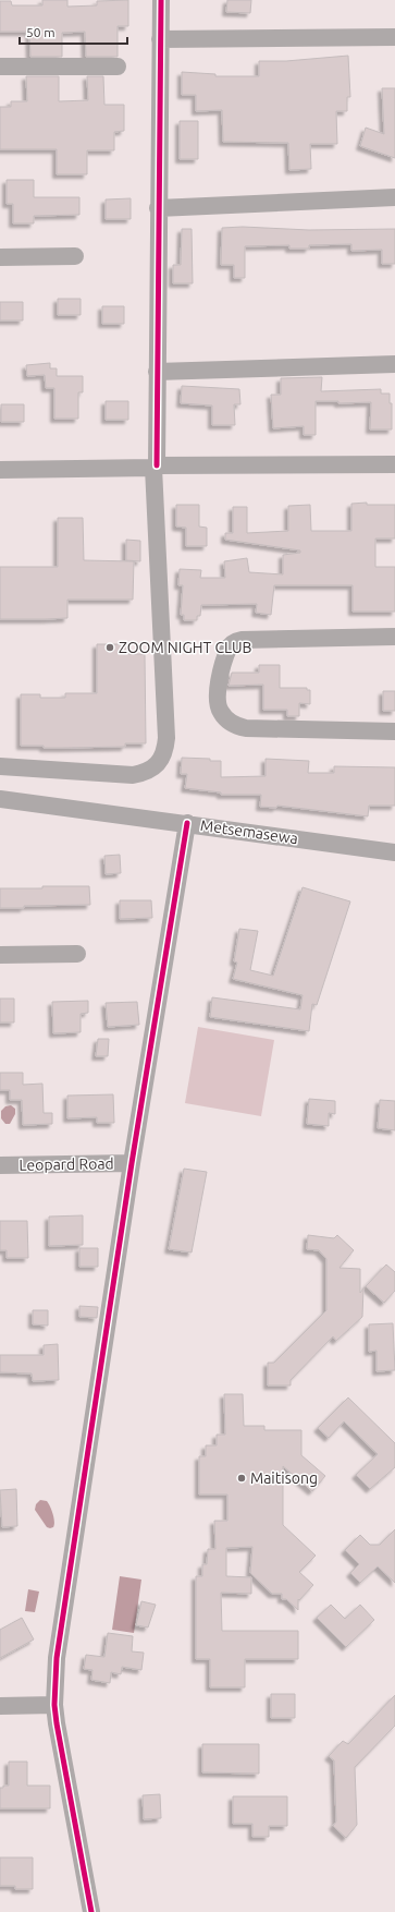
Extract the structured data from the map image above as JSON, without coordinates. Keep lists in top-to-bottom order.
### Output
{
  "streets": {
    "street": ["Metsemasewa", "Leopard Road"]
  },
  "places": ["ZOOM NIGHT CLUB", "Maitisong"],
  "scale_bar": "50 m"
}
